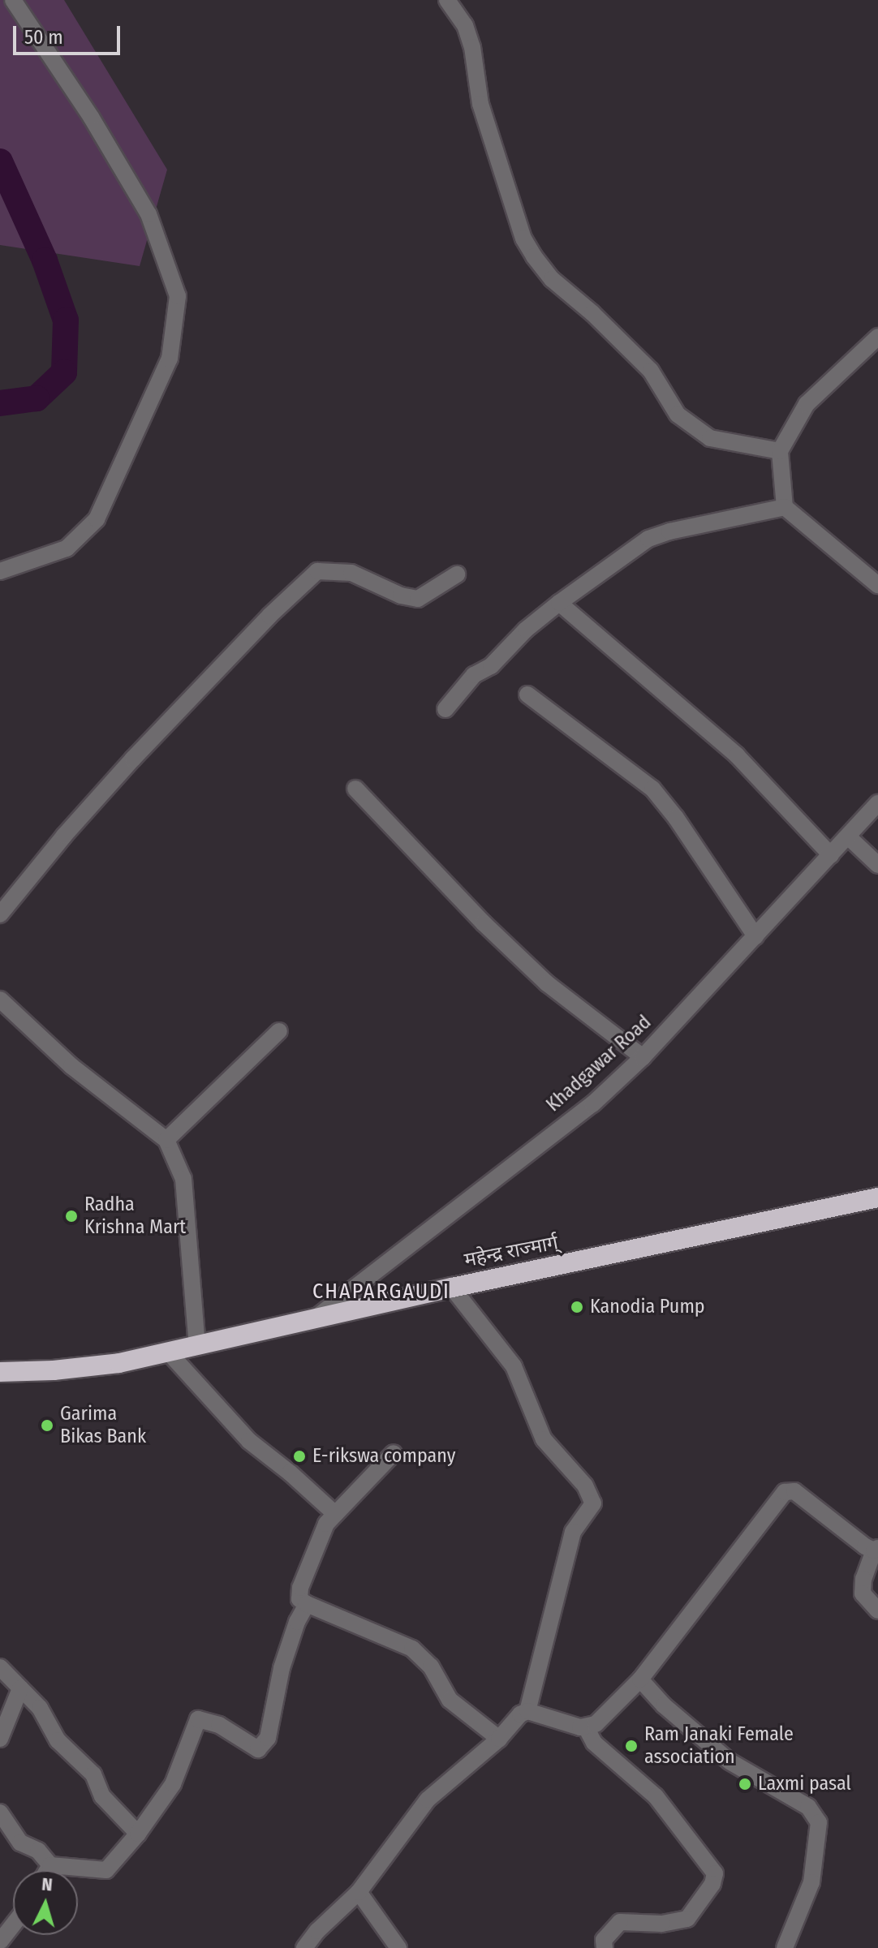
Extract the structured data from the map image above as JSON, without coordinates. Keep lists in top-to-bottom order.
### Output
{
  "streets": {
    "highway": ["महेन्द्र राज्मार्ग्"],
    "street": ["Khadgawar Road"]
  },
  "crossings": [
    ["Khadgawar Road", "महेन्द्र राज्मार्ग्"]
  ],
  "districts": ["CHAPARGAUDI"],
  "places": [
    "Radha Krishna Mart",
    "Kanodia Pump",
    "Garima Bikas Bank",
    "E-rikswa company",
    "Ram Janaki Female association",
    "Laxmi pasal"
  ],
  "scale_bar": "50 m",
  "north": "top"
}
